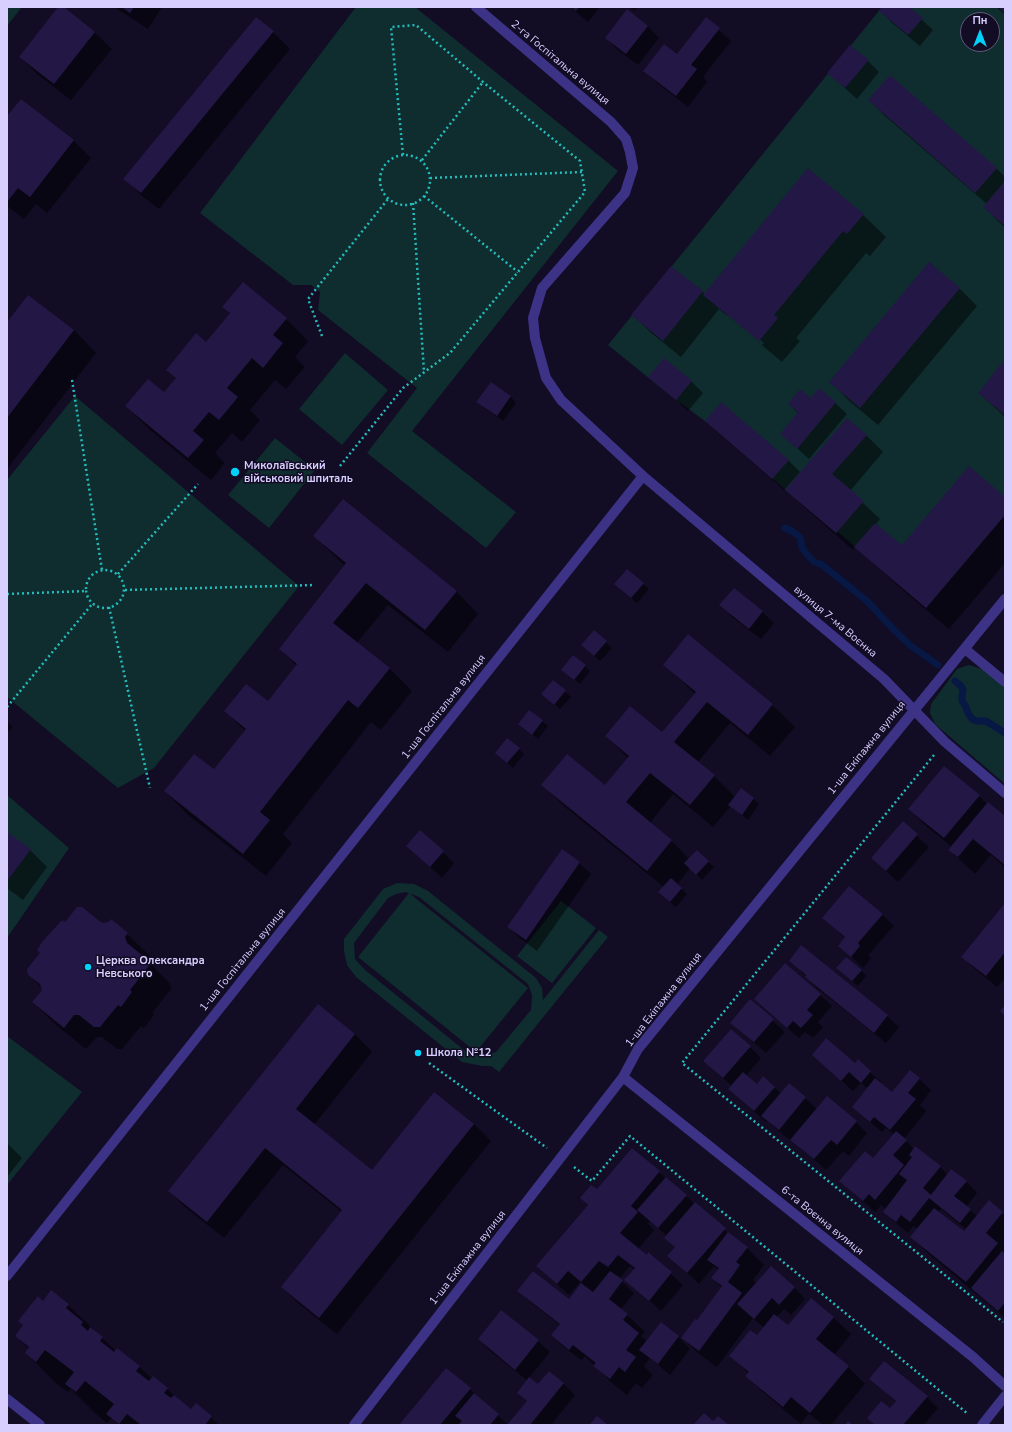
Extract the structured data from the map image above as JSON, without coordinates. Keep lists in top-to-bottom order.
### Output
{
  "streets": {
    "street": [
      "2-га Госпітальна вулиця",
      "вулиця 7-ма Воєнна",
      "1-ша Госпітальна вулиця",
      "1-ша Екіпажна вулиця",
      "6-та Воєнна вулиця"
    ]
  },
  "crossings": [
    ["2-га Госпітальна вулиця", "вулиця 7-ма Воєнна"],
    ["2-га Госпітальна вулиця", "1-ша Госпітальна вулиця"],
    ["вулиця 7-ма Воєнна", "1-ша Госпітальна вулиця"],
    ["вулиця 7-ма Воєнна", "1-ша Екіпажна вулиця"],
    ["1-ша Екіпажна вулиця", "6-та Воєнна вулиця"]
  ],
  "places": ["Миколаївський військовий шпиталь", "Церква Олександра Невського", "Школа №12"],
  "north": "top"
}
